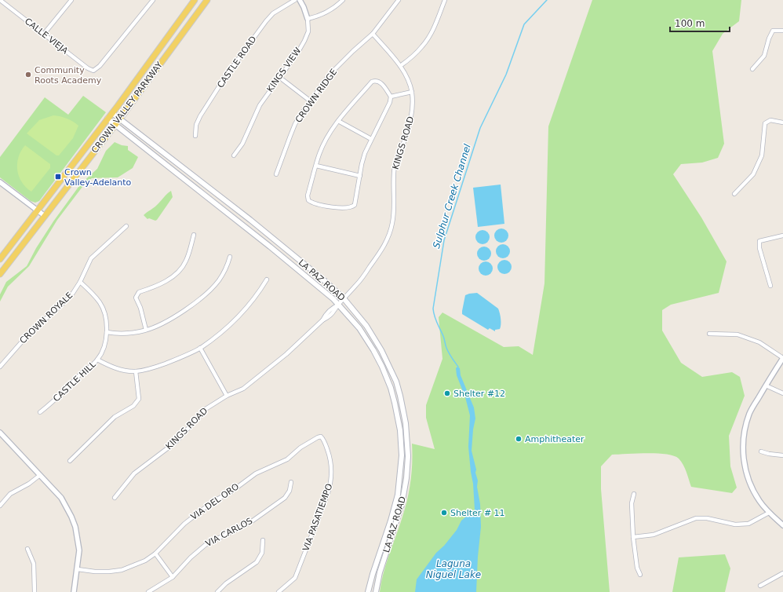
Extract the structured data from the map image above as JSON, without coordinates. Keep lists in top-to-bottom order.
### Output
{
  "streets": {
    "main road": ["CROWN VALLEY PARKWAY", "LA PAZ ROAD"],
    "street": [
      "CALLE VIEJA",
      "CASTLE ROAD",
      "KINGS VIEW",
      "CROWN RIDGE",
      "KINGS ROAD",
      "CROWN ROYALE",
      "CASTLE HILL",
      "VIA DEL ORO",
      "VIA PASATIEMPO",
      "VIA CARLOS"
    ]
  },
  "crossings": [
    ["CROWN RIDGE", "KINGS ROAD"],
    ["CROWN VALLEY PARKWAY", "LA PAZ ROAD"],
    ["KINGS ROAD", "LA PAZ ROAD"],
    ["CROWN ROYALE", "CASTLE HILL"],
    ["VIA DEL ORO", "VIA PASATIEMPO"]
  ],
  "water": ["Sulphur Creek Channel", "Laguna Niguel Lake"],
  "places": {
    "other": [
      "Community Roots Academy",
      "Shelter #12",
      "Amphitheater",
      "Shelter # 11"
    ],
    "transit": ["Crown Valley-Adelanto"]
  },
  "scale_bar": "100 m"
}
